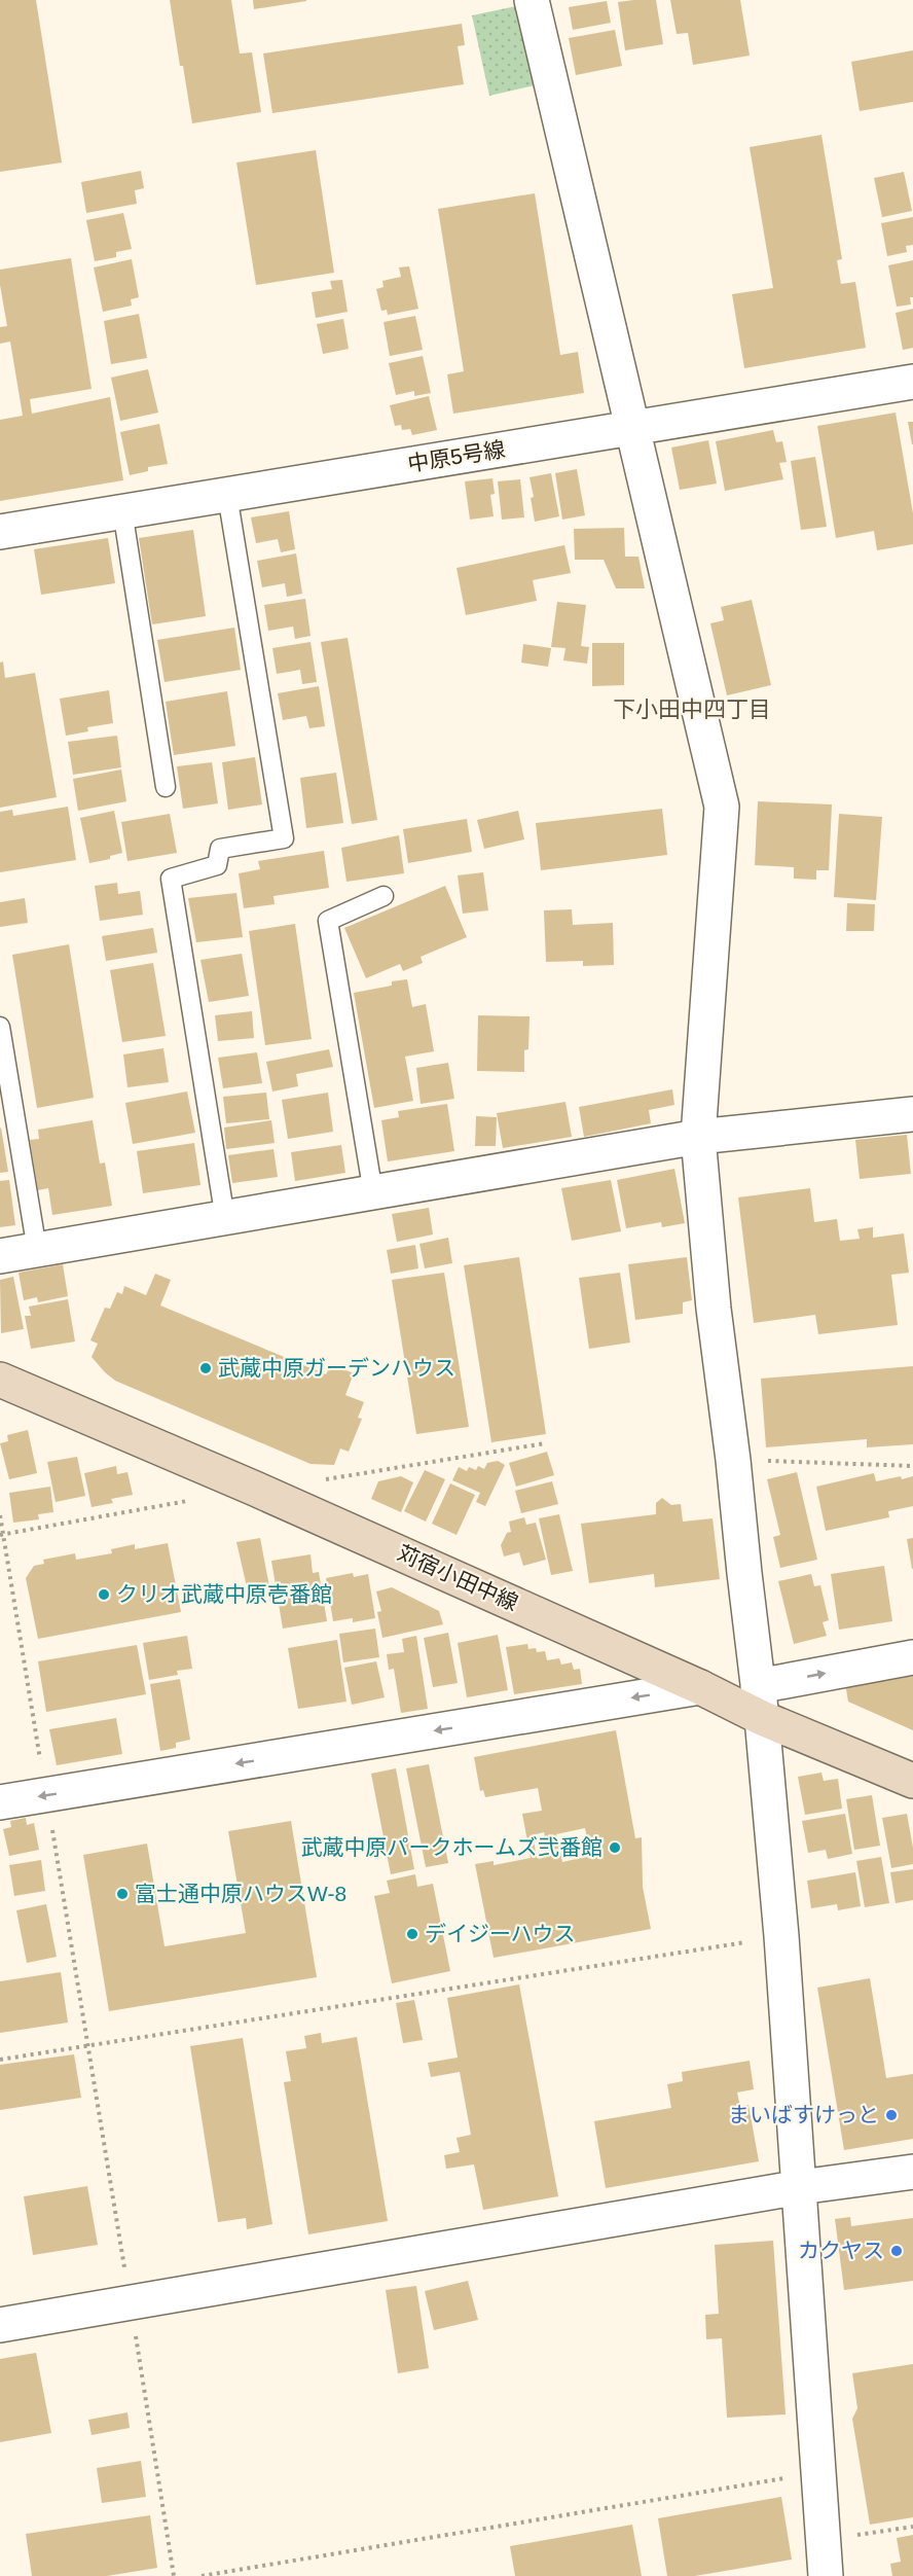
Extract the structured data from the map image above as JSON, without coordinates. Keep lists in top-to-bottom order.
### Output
{
  "streets": {
    "street": ["中原5号線", "苅宿小田中線"]
  },
  "districts": ["下小田中四丁目"],
  "places": [
    "武蔵中原ガーデンハウス",
    "クリオ武蔵中原壱番館",
    "武蔵中原パークホームズ弐番館",
    "富士通中原ハウスW-8",
    "デイジーハウス",
    "まいばすけっと",
    "カクヤス"
  ]
}
